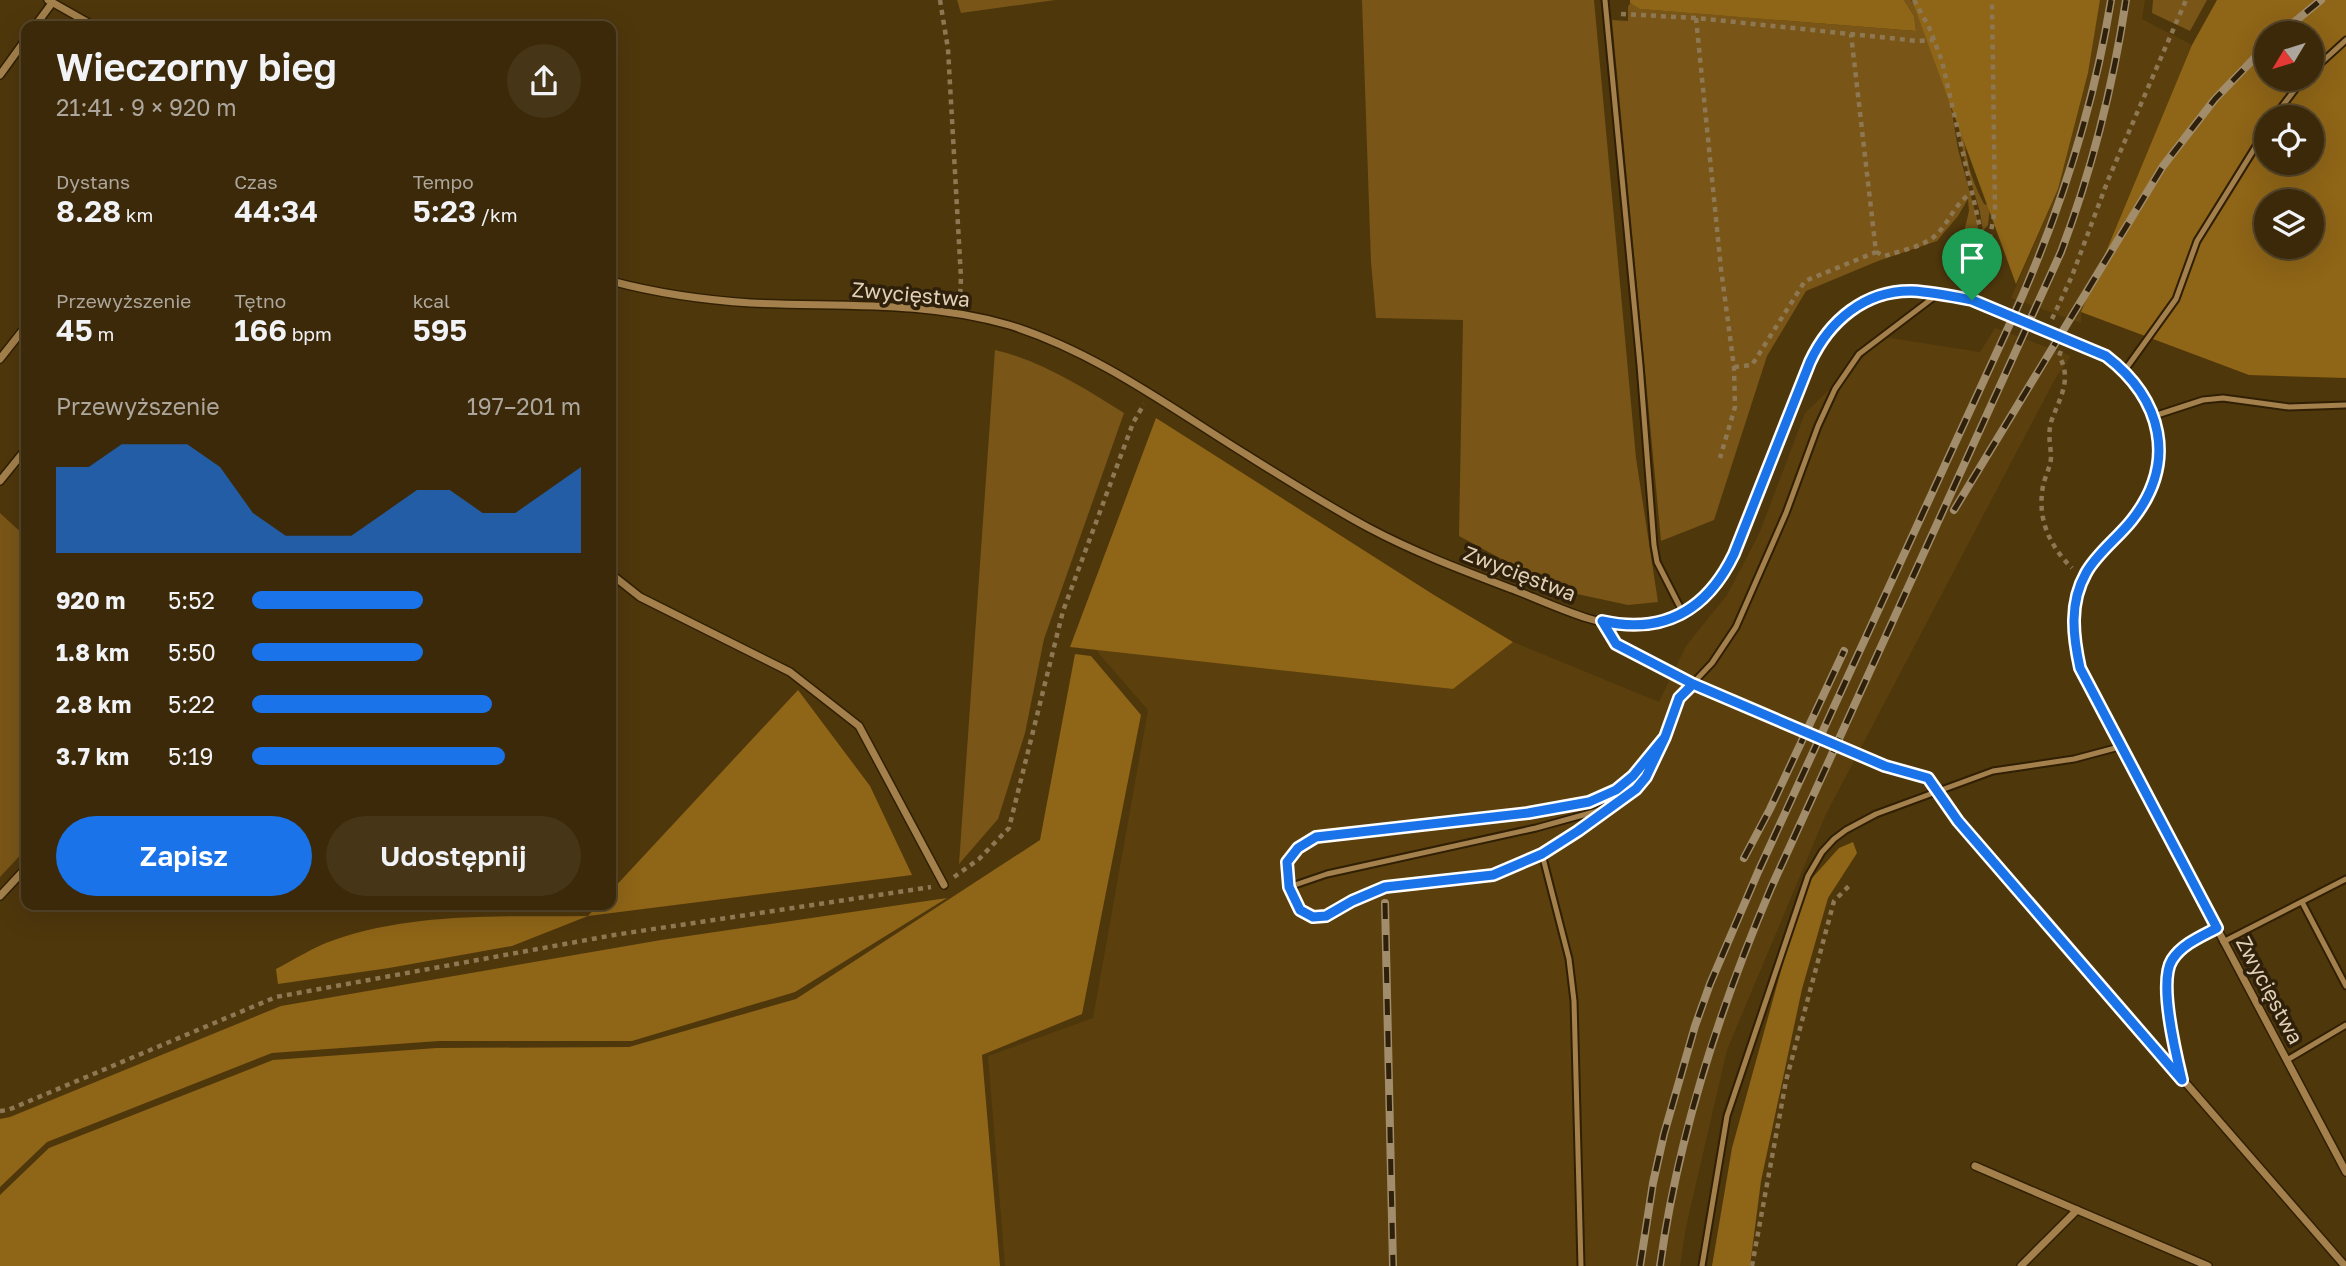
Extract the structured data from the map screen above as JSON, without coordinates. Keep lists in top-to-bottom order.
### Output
{
  "streets": {
    "street": ["Zwycięstwa"]
  },
  "north": "bottom left",
  "page": {
    "heading": ["Wieczorny bieg", "21:41 · 9 × 920 m"],
    "stats": [
      ["Dystans", "8.28 km"],
      ["Czas", "44:34"],
      ["Tempo", "5:23 /km"],
      ["Przewyższenie", "45 m"],
      ["Tętno", "166 bpm"],
      ["kcal", "595"]
    ],
    "chart": ["Przewyższenie", "197–201 m"],
    "list": [
      {
        "name": "920 m",
        "note": "5:52"
      },
      {
        "name": "1.8 km",
        "note": "5:50"
      },
      {
        "name": "2.8 km",
        "note": "5:22"
      },
      {
        "name": "3.7 km",
        "note": "5:19"
      }
    ],
    "buttons": ["Zapisz", "Udostępnij"]
  }
}
